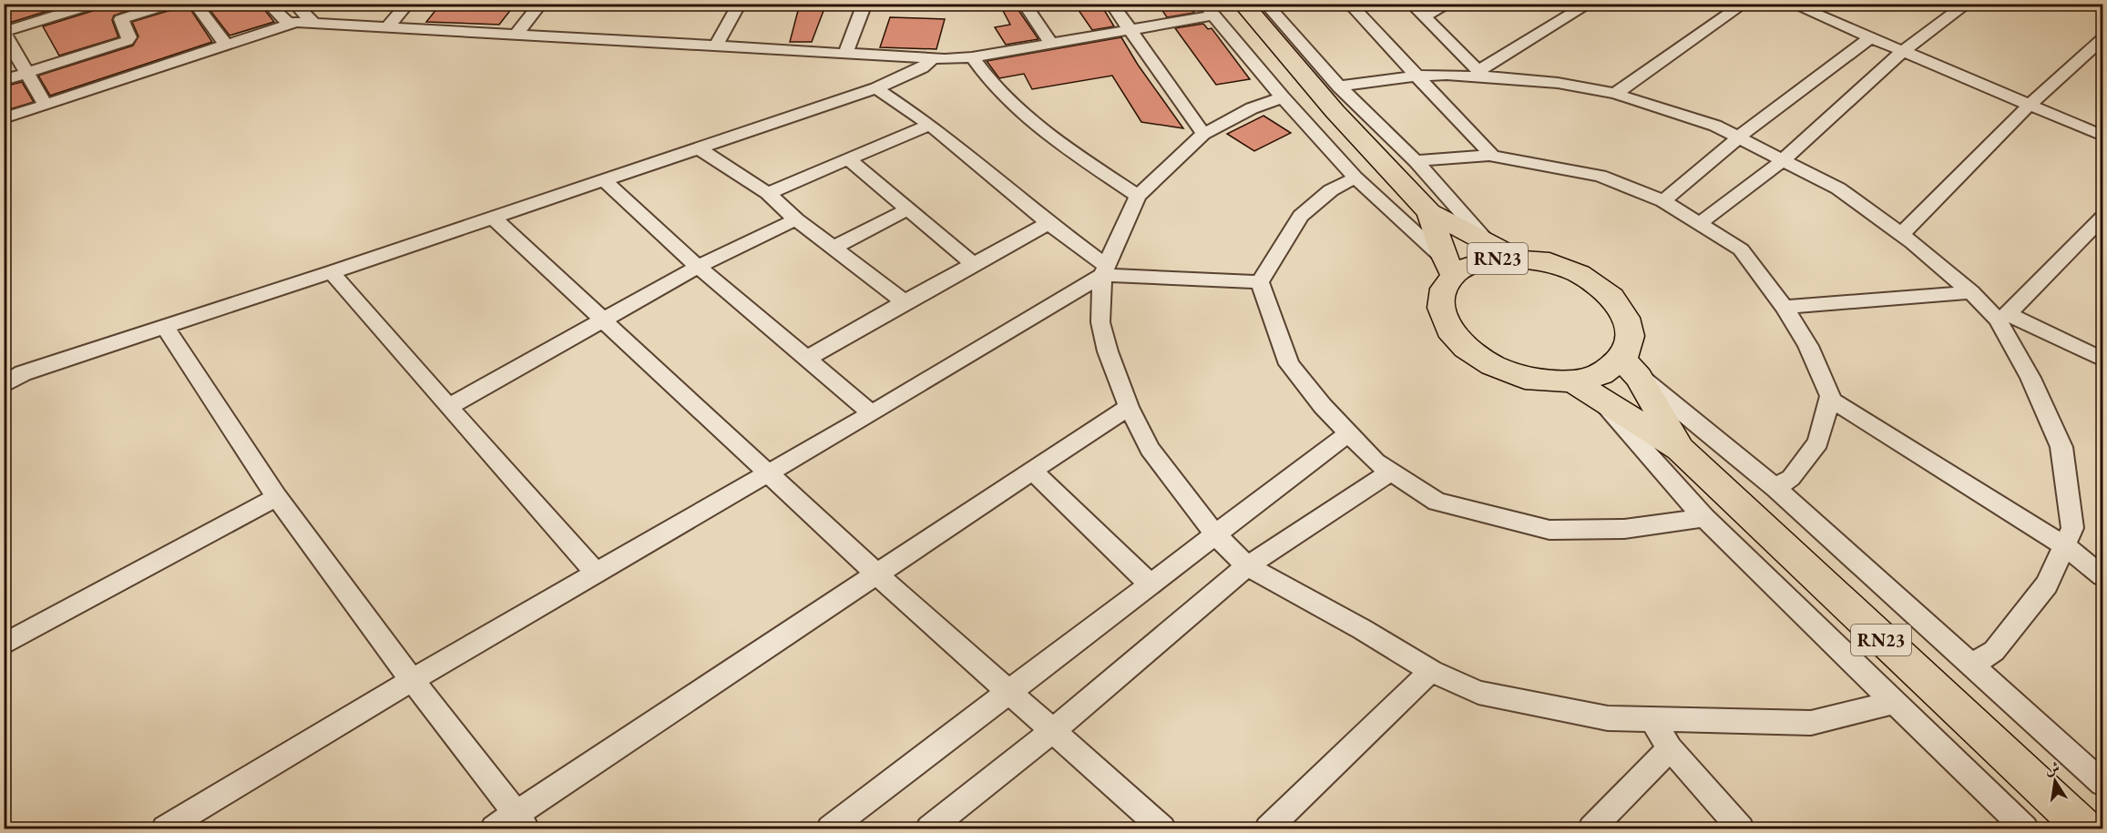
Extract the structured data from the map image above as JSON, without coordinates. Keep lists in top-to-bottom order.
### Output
{
  "streets": {
    "main road": ["RN23"]
  },
  "north": "top"
}
